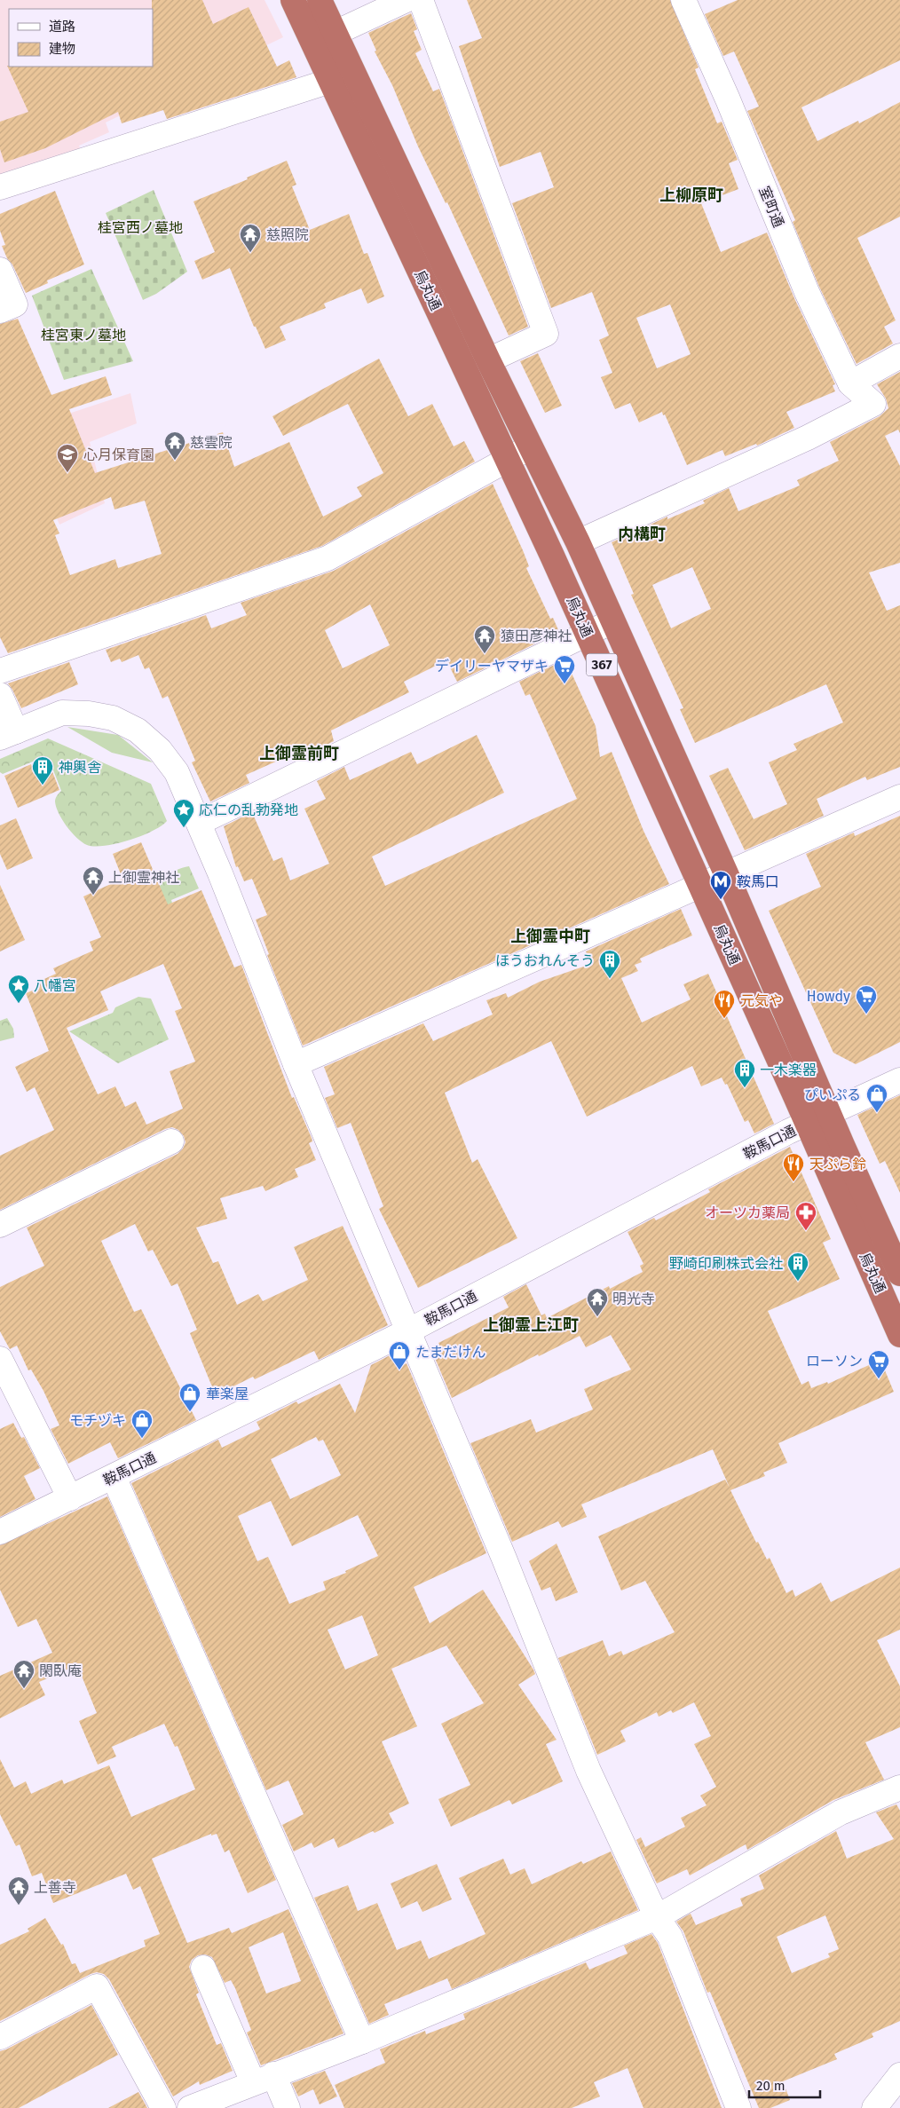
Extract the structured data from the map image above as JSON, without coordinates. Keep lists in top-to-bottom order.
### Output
{
  "streets": {
    "highway": ["烏丸通", "367"],
    "street": ["室町通", "鞍馬口通"]
  },
  "crossings": [
    ["室町通", "烏丸通"],
    ["烏丸通", "鞍馬口通"]
  ],
  "districts": [
    "上柳原町",
    "内構町",
    "上御霊前町",
    "上御霊中町",
    "上御霊上江町"
  ],
  "parks": ["桂宮西ノ墓地", "桂宮東ノ墓地"],
  "places": {
    "temple": [
      "慈照院",
      "慈雲院",
      "猿田彦神社",
      "上御霊神社",
      "明光寺",
      "閑臥庵",
      "上善寺"
    ],
    "school or university": ["心月保育園"],
    "supermarket": ["デイリーヤマザキ", "Howdy", "ローソン"],
    "building": [
      "神輿舎",
      "ほうおれんそう",
      "一木楽器",
      "野崎印刷株式会社"
    ],
    "place": ["応仁の乱勃発地", "八幡宮"],
    "metro station": ["鞍馬口"],
    "restaurant": ["元気や", "天ぷら鈴"],
    "shop": [
      "ぴいぷる",
      "たまだけん",
      "華楽屋",
      "モチヅキ"
    ],
    "pharmacy": ["オーツカ薬局"]
  },
  "legend": ["道路", "建物"],
  "scale_bar": "20 m"
}
